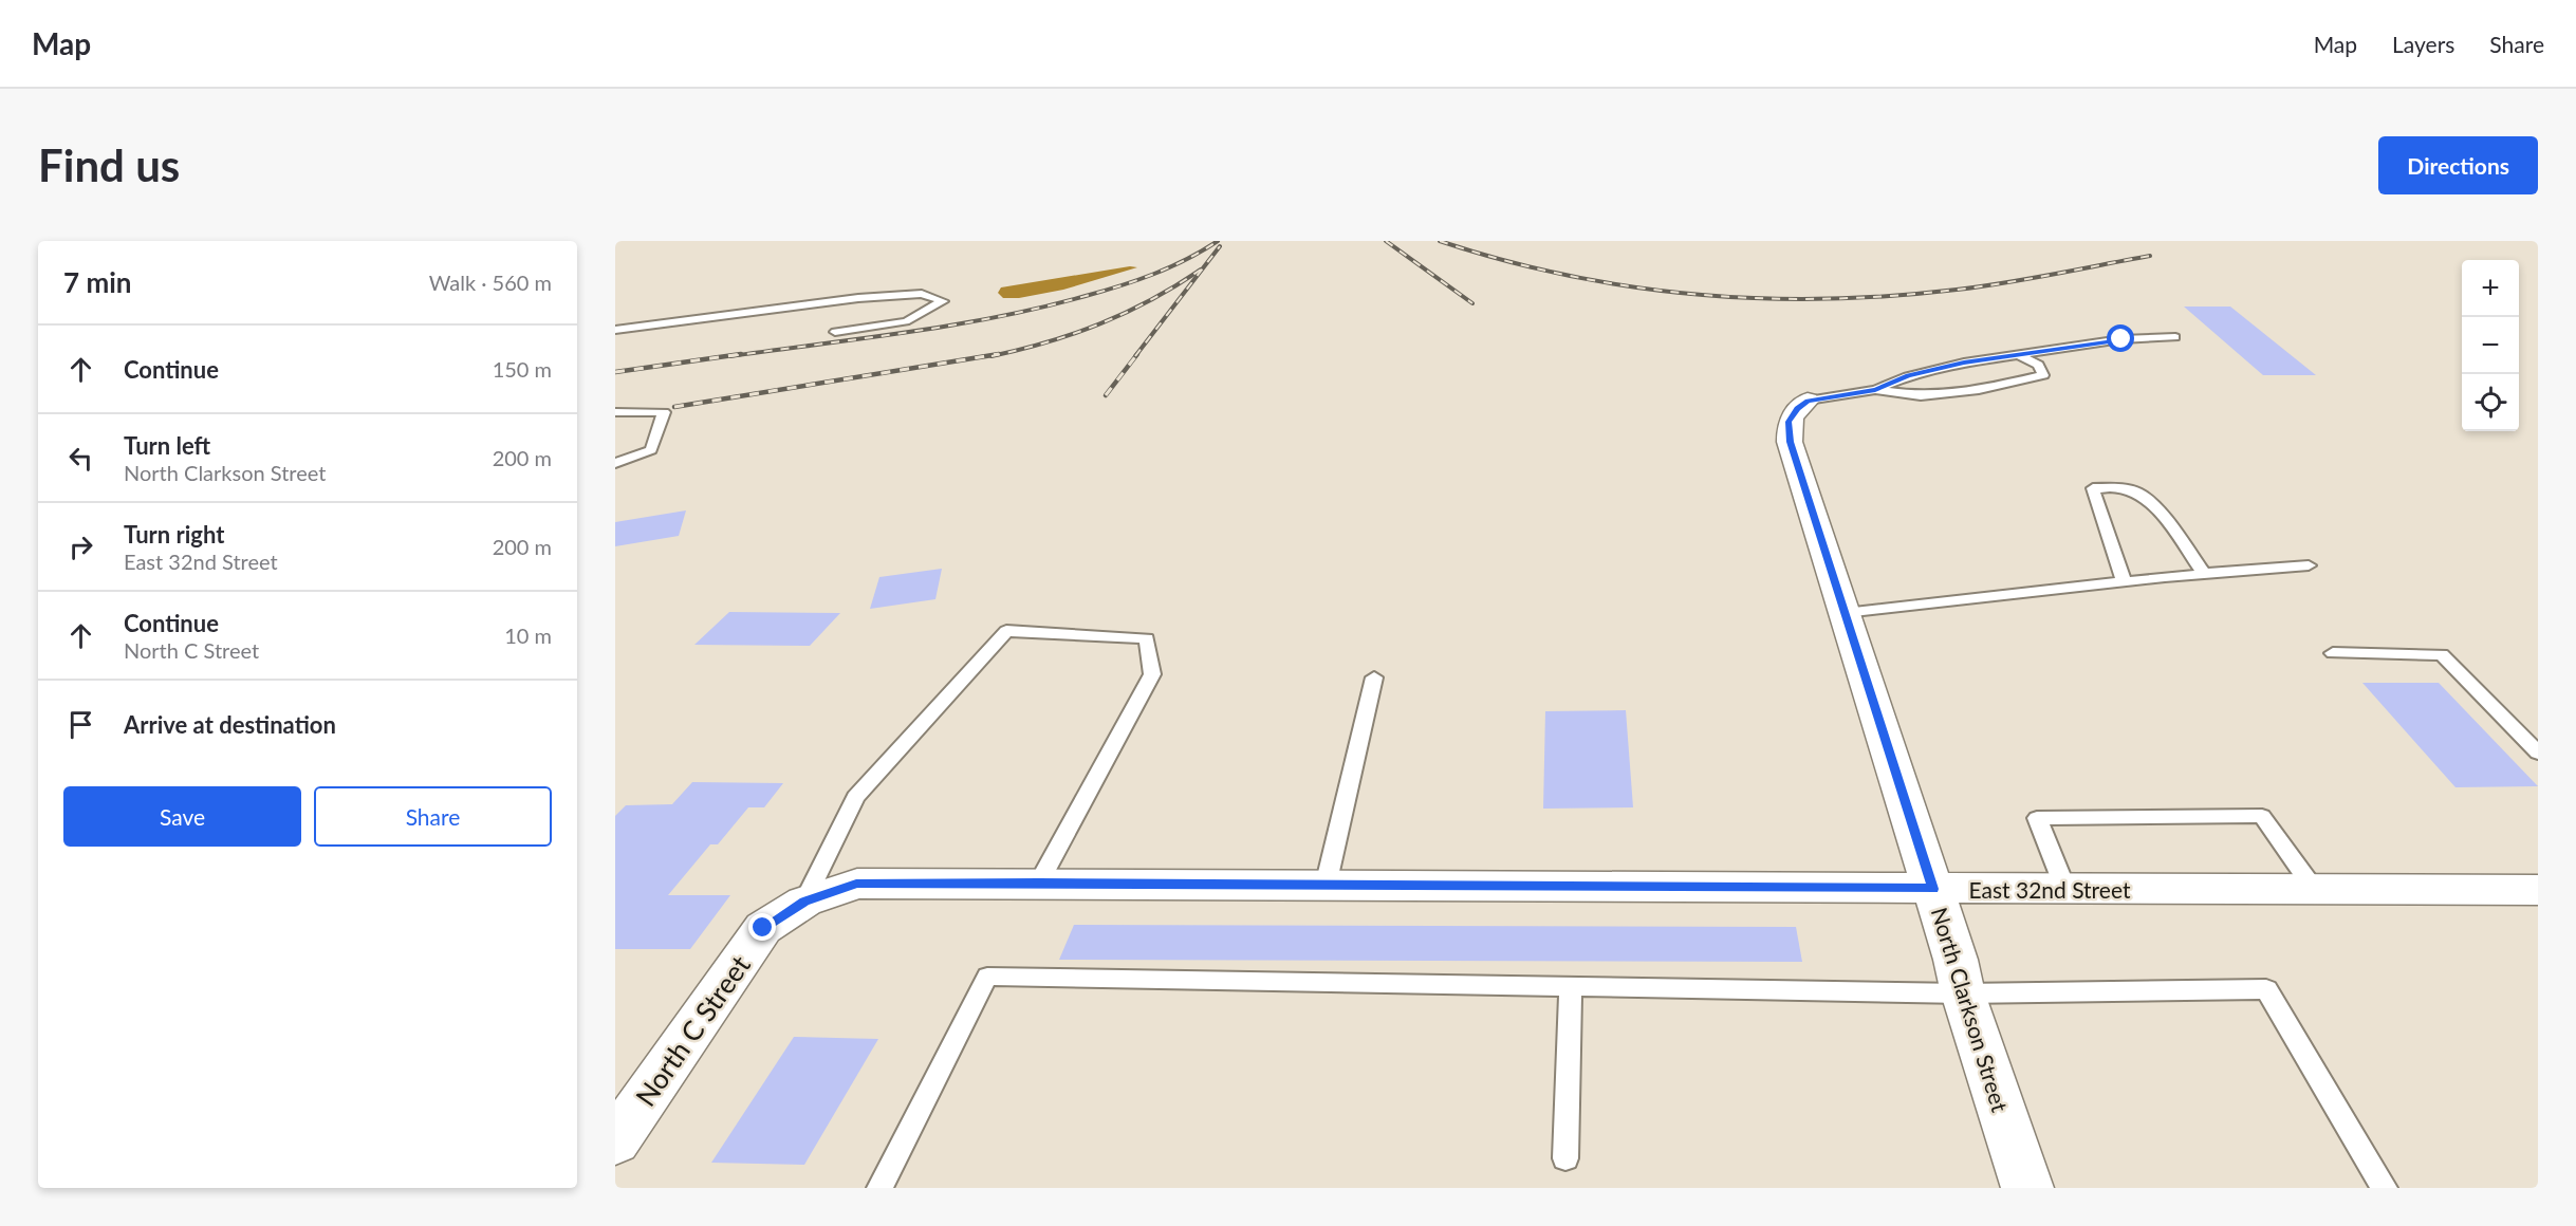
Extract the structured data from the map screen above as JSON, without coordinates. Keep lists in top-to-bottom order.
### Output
{
  "streets": {
    "street": ["East 32nd Street", "North Clarkson Street", "North C Street"]
  },
  "crossings": [
    ["East 32nd Street", "North Clarkson Street"],
    ["East 32nd Street", "North C Street"]
  ],
  "page": {
    "header": "Map",
    "nav": ["Map", "Layers", "Share"],
    "buttons": [
      "Directions",
      ["Save", "Share"]
    ],
    "title": "Find us",
    "heading": ["7 min", "Walk · 560 m"],
    "map_buttons": ["+", "−"],
    "list": [
      ["Continue", "150 m"],
      ["Turn left", "North Clarkson Street", "200 m"],
      ["Turn right", "East 32nd Street", "200 m"],
      ["Continue", "North C Street", "10 m"],
      "Arrive at destination"
    ]
  }
}
